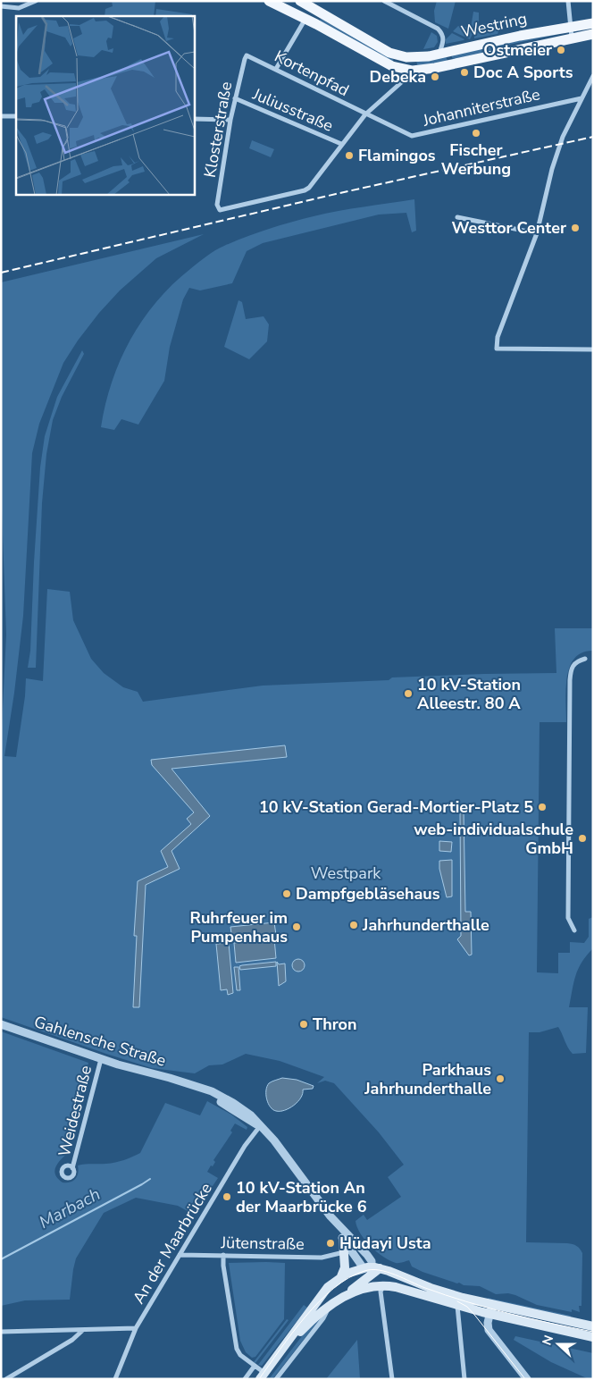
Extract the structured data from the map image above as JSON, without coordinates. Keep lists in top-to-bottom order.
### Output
{
  "streets": {
    "main road": ["Westring", "Gahlensche Straße"],
    "street": [
      "Kortenpfad",
      "Johanniterstraße",
      "Juliusstraße",
      "Klosterstraße",
      "Weidestraße",
      "An der Maarbrücke",
      "Jütenstraße"
    ]
  },
  "crossings": [
    ["Kortenpfad", "Johanniterstraße"],
    ["Kortenpfad", "Klosterstraße"],
    ["Juliusstraße", "Klosterstraße"],
    ["Gahlensche Straße", "Weidestraße"],
    ["Gahlensche Straße", "An der Maarbrücke"],
    ["Gahlensche Straße", "Jütenstraße"],
    ["An der Maarbrücke", "Jütenstraße"]
  ],
  "water": ["Marbach"],
  "parks": ["Westpark"],
  "places": [
    "Ostmeier",
    "Doc A Sports",
    "Debeka",
    "Fischer Werbung",
    "Flamingos",
    "Westtor Center",
    "10 kV-Station Alleestr. 80 A",
    "10 kV-Station Gerad-Mortier-Platz 5",
    "web-individualschule GmbH",
    "Dampfgebläsehaus",
    "Jahrhunderthalle",
    "Ruhrfeuer im Pumpenhaus",
    "Thron",
    "Parkhaus Jahrhunderthalle",
    "10 kV-Station An der Maarbrücke 6",
    "Hüdayi Usta"
  ],
  "north": "left"
}
